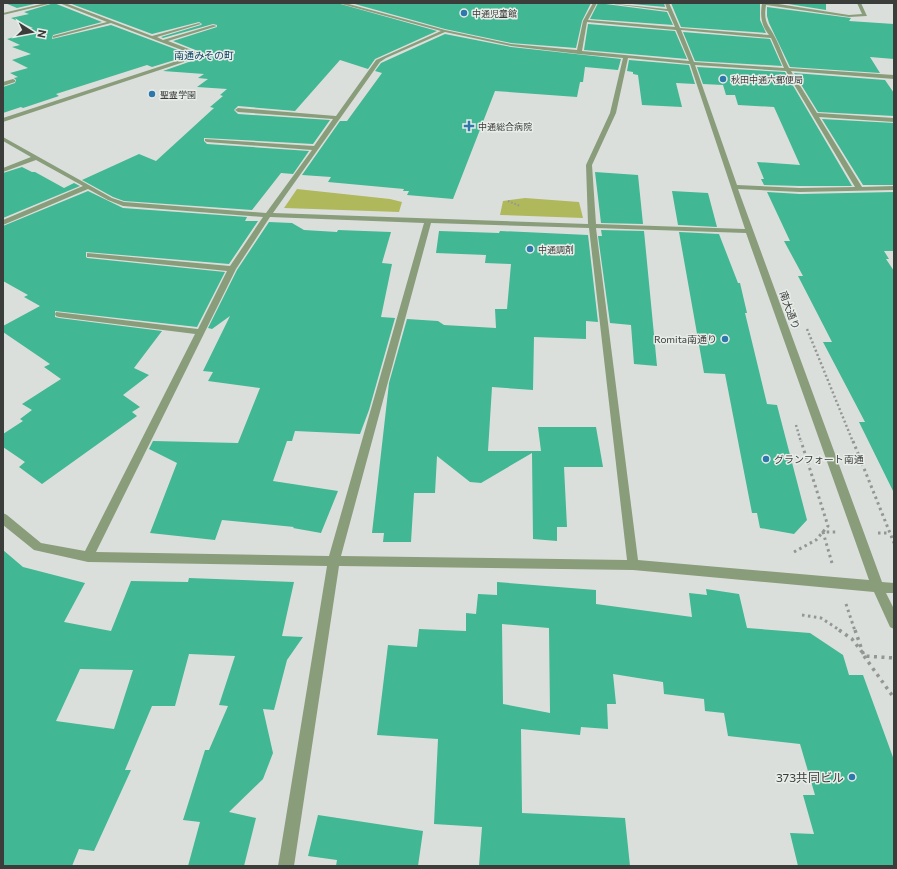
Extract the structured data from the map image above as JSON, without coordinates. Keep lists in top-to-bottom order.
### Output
{
  "streets": {
    "street": ["南大通り"]
  },
  "districts": ["南通みその町"],
  "places": {
    "other": [
      "中通児童館",
      "秋田中通六郵便局",
      "聖霊学園",
      "中通調剤",
      "Romita南通り",
      "グランフォート南通",
      "373共同ビル"
    ],
    "health": ["中通総合病院"]
  },
  "north": "right"
}
